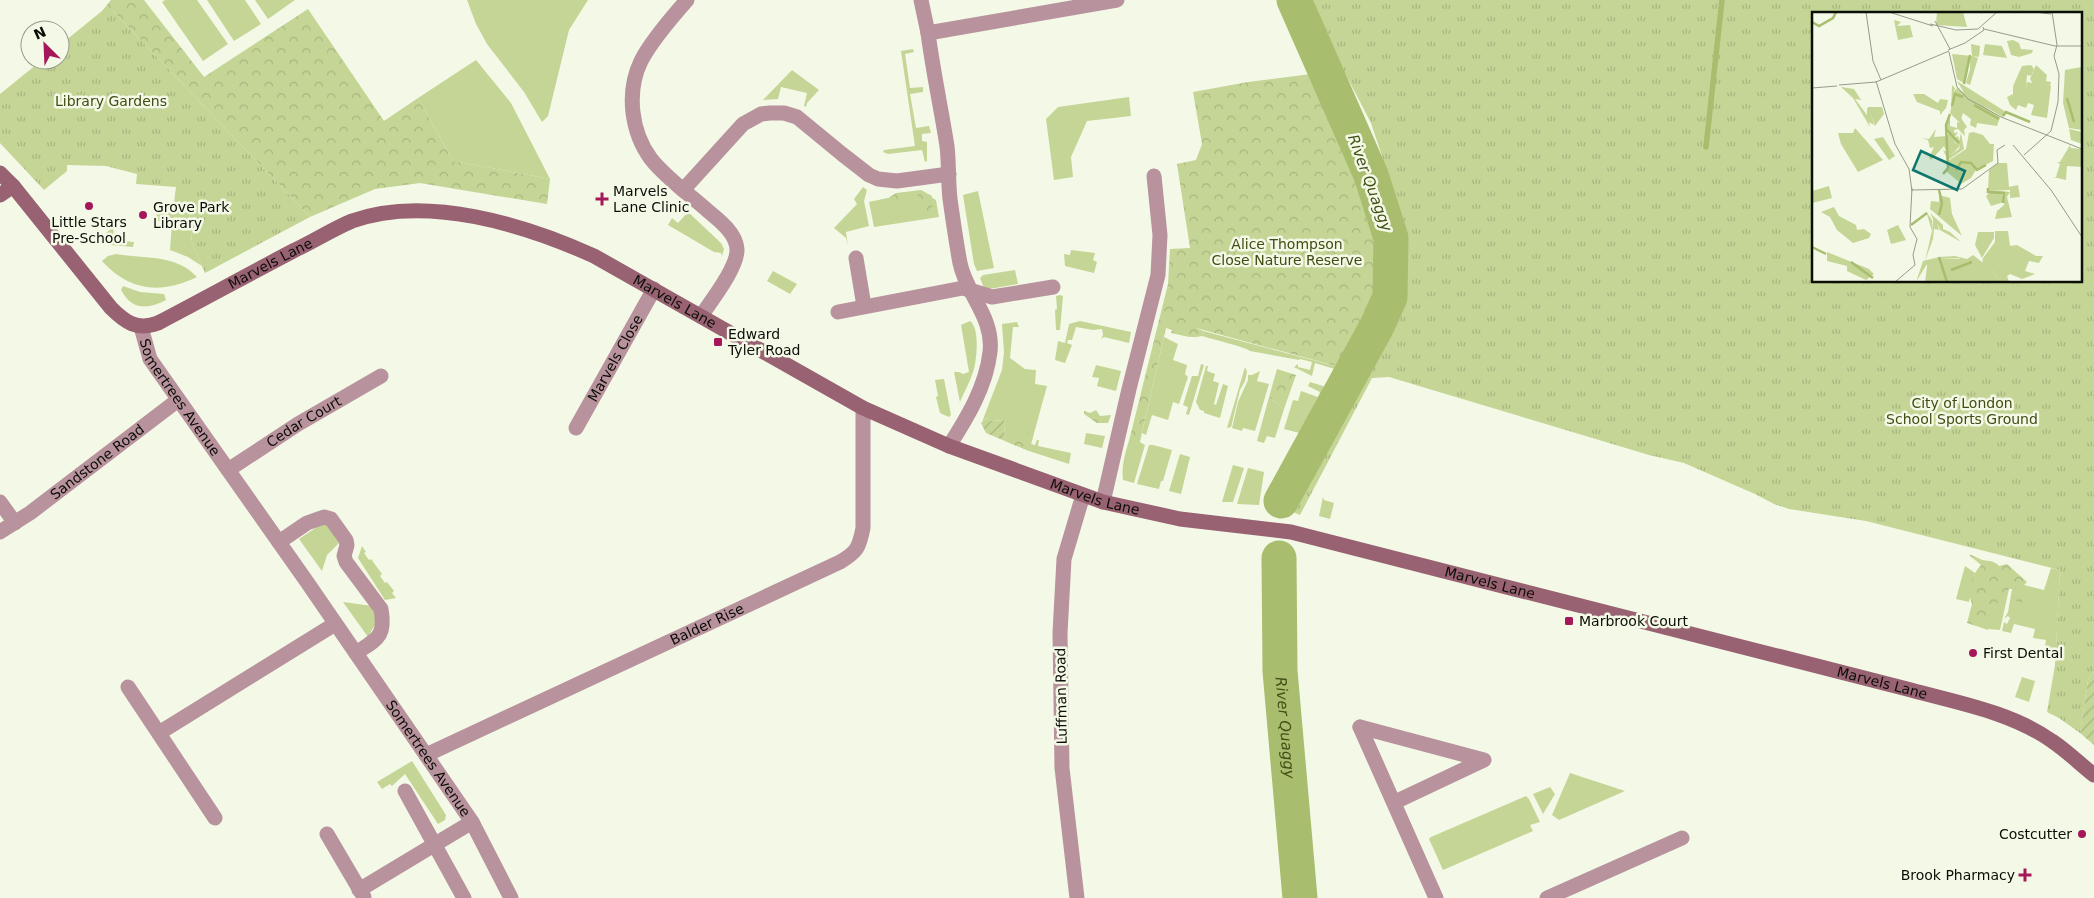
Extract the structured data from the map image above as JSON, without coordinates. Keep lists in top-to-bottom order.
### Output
{
  "streets": {
    "street": [
      "Marvels Lane",
      "Marvels Close",
      "Somertrees Avenue",
      "Cedar Court",
      "Sandstone Road",
      "Balder Rise",
      "Luffman Road"
    ]
  },
  "crossings": [
    ["Marvels Lane", "Marvels Close"],
    ["Marvels Lane", "Somertrees Avenue"],
    ["Marvels Lane", "Balder Rise"],
    ["Marvels Lane", "Luffman Road"],
    ["Somertrees Avenue", "Cedar Court"],
    ["Somertrees Avenue", "Sandstone Road"],
    ["Somertrees Avenue", "Balder Rise"]
  ],
  "water": ["River Quaggy"],
  "parks": ["Library Gardens", "Alice Thompson Close Nature Reserve", "City of London School Sports Ground"],
  "places": {
    "health": ["Marvels Lane Clinic", "Brook Pharmacy"],
    "other": [
      "Little Stars Pre-School",
      "Grove Park Library",
      "First Dental",
      "Costcutter"
    ],
    "transit": ["Edward Tyler Road", "Marbrook Court"]
  },
  "north": "top left"
}
